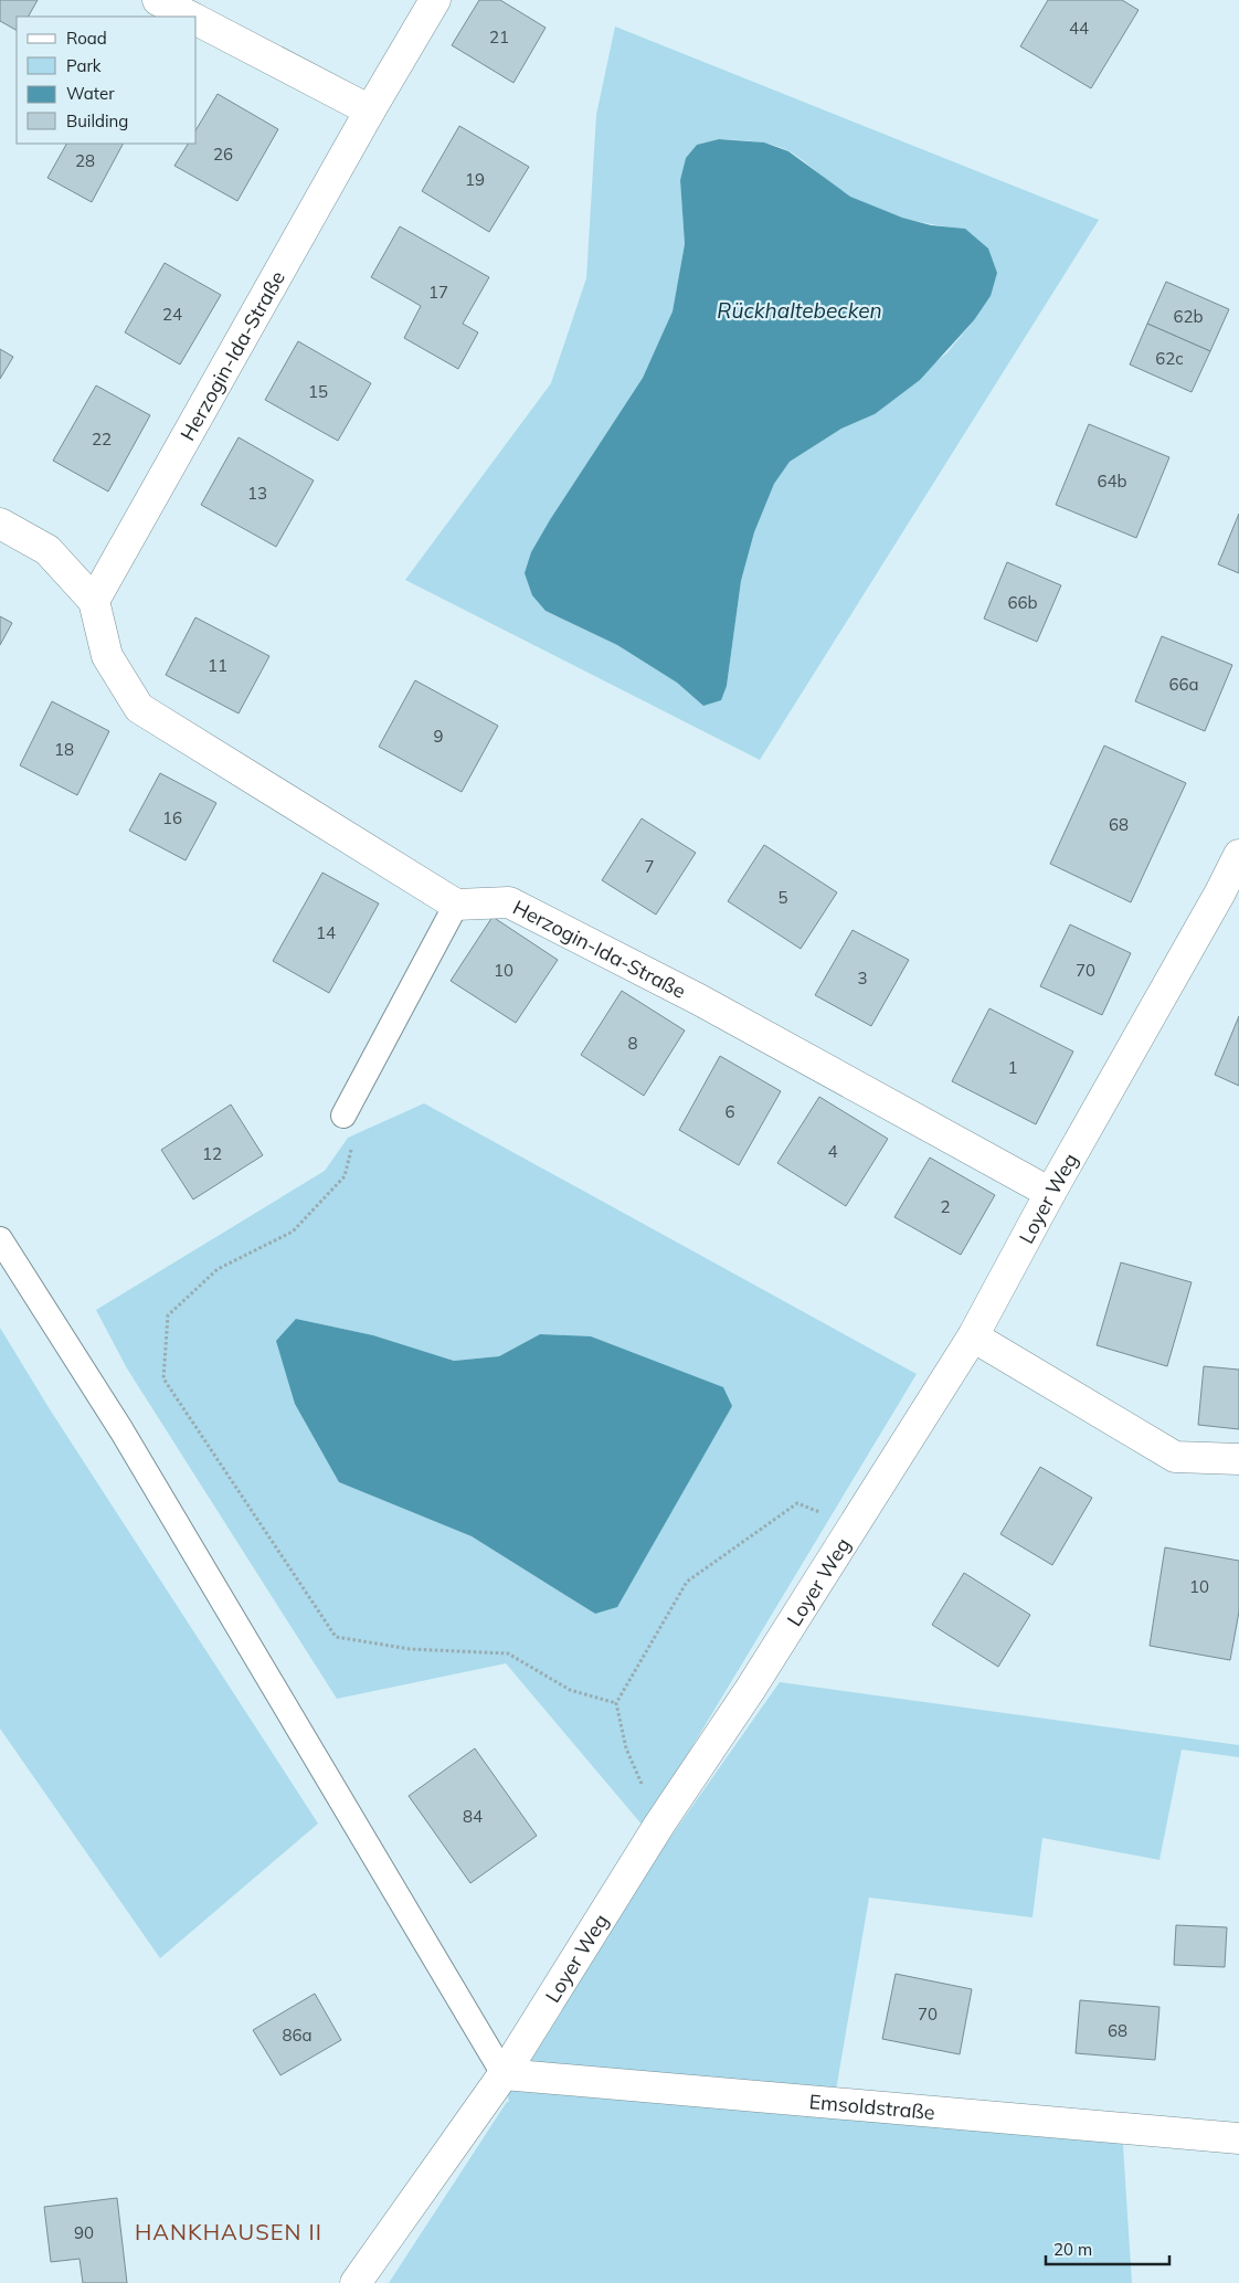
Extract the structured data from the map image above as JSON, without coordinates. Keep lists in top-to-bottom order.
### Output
{
  "streets": {
    "street": ["Herzogin-Ida-Straße", "Loyer Weg", "Emsoldstraße"]
  },
  "crossings": [
    ["Herzogin-Ida-Straße", "Loyer Weg"],
    ["Loyer Weg", "Emsoldstraße"]
  ],
  "districts": ["HANKHAUSEN II"],
  "water": ["Rückhaltebecken"],
  "house_numbers": [
    "44",
    "21",
    "26",
    "28",
    "19",
    "17",
    "24",
    "62b",
    "62c",
    "15",
    "22",
    "64b",
    "13",
    "66b",
    "11",
    "66a",
    "9",
    "18",
    "16",
    "68",
    "7",
    "5",
    "14",
    "10",
    "70",
    "3",
    "8",
    "1",
    "6",
    "4",
    "12",
    "2",
    "10",
    "84",
    "70",
    "68",
    "86a",
    "90"
  ],
  "legend": [
    "Road",
    "Park",
    "Water",
    "Building"
  ],
  "scale_bar": "20 m"
}
